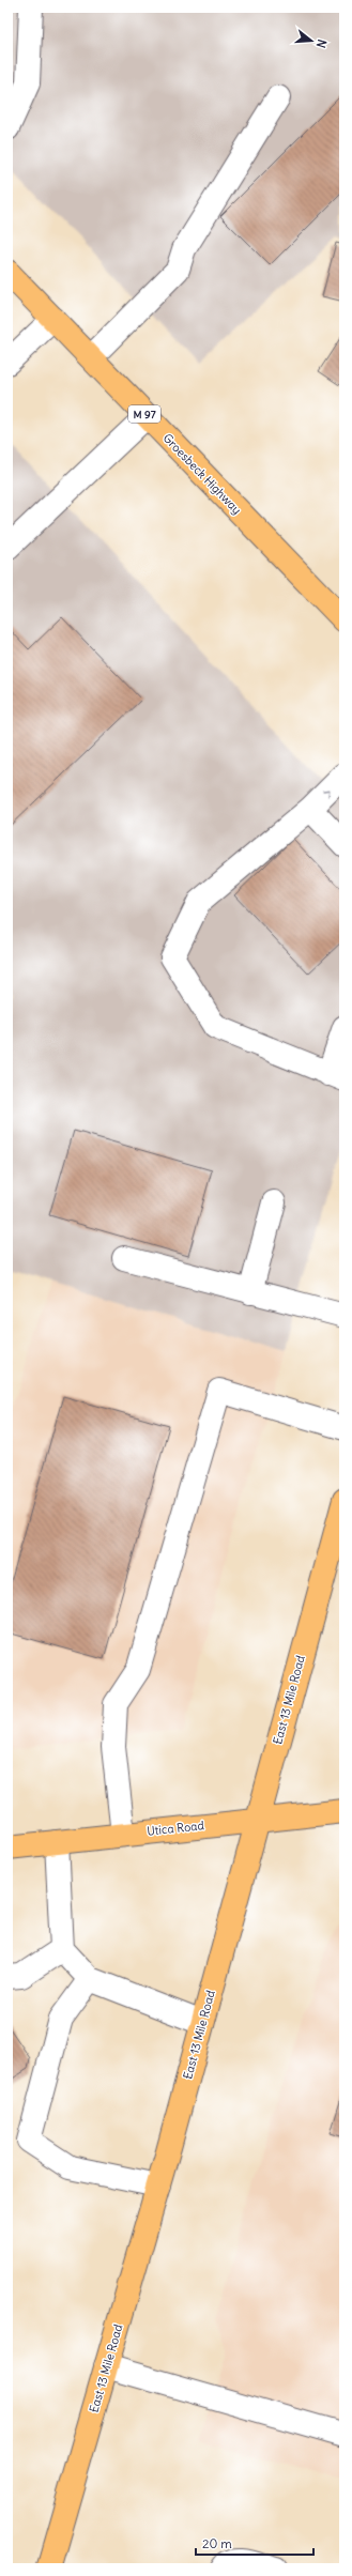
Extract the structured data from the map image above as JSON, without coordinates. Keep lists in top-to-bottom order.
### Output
{
  "streets": {
    "main road": [
      "M 97",
      "Groesbeck Highway",
      "East 13 Mile Road",
      "Utica Road"
    ]
  },
  "crossings": [
    ["East 13 Mile Road", "Utica Road"]
  ],
  "scale_bar": "20 m",
  "north": "right"
}
